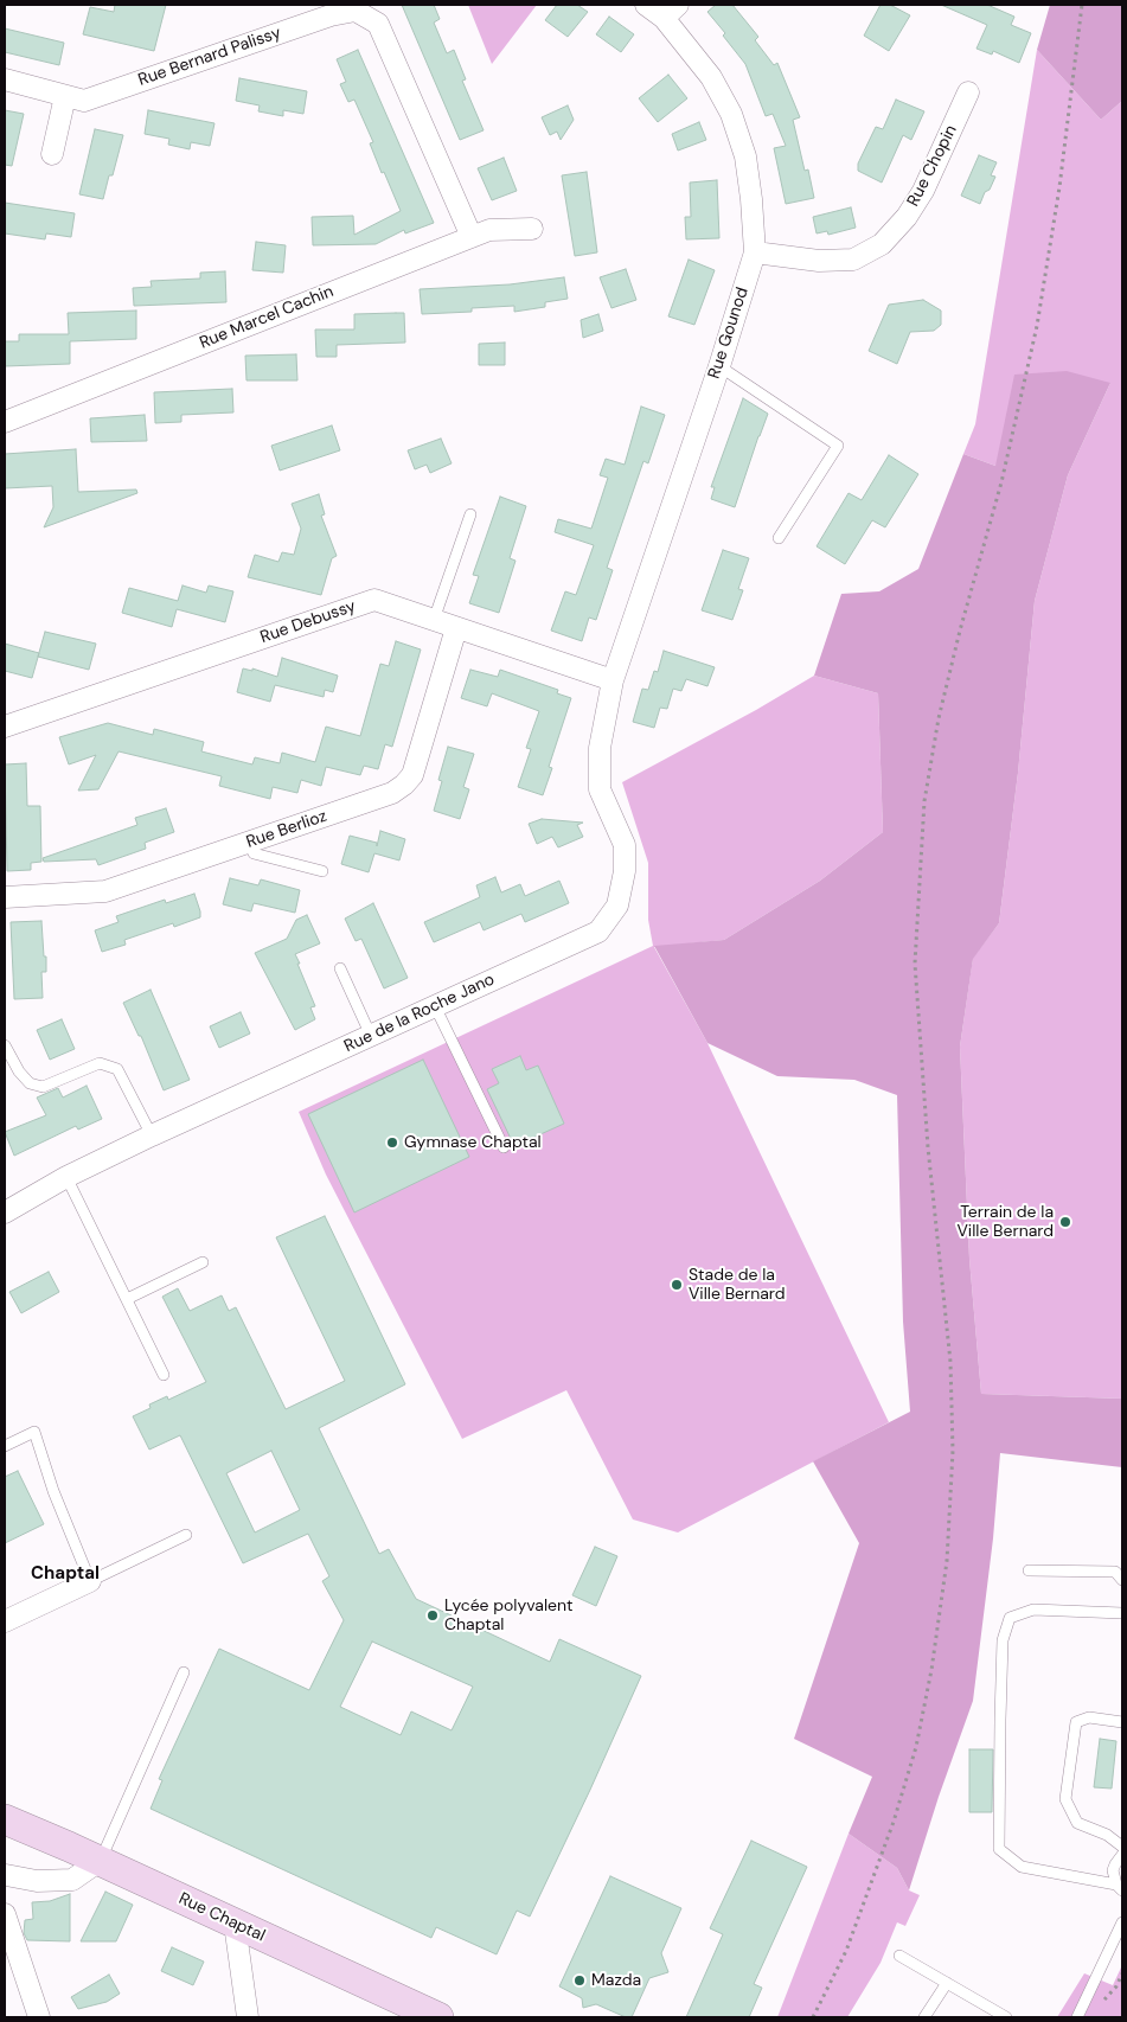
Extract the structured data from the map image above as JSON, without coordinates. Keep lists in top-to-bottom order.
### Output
{
  "streets": {
    "main road": ["Rue Chaptal"],
    "street": [
      "Rue Bernard Palissy",
      "Rue Chopin",
      "Rue Marcel Cachin",
      "Rue Gounod",
      "Rue Debussy",
      "Rue Berlioz",
      "Rue de la Roche Jano"
    ]
  },
  "crossings": [
    ["Rue Bernard Palissy", "Rue Marcel Cachin"],
    ["Rue Chopin", "Rue Gounod"],
    ["Rue Gounod", "Rue Debussy"],
    ["Rue Gounod", "Rue de la Roche Jano"],
    ["Rue Debussy", "Rue Berlioz"],
    ["Rue Debussy", "Rue de la Roche Jano"]
  ],
  "districts": ["Chaptal"],
  "places": [
    "Gymnase Chaptal",
    "Terrain de la Ville Bernard",
    "Stade de la Ville Bernard",
    "Lycée polyvalent Chaptal",
    "Mazda"
  ]
}
